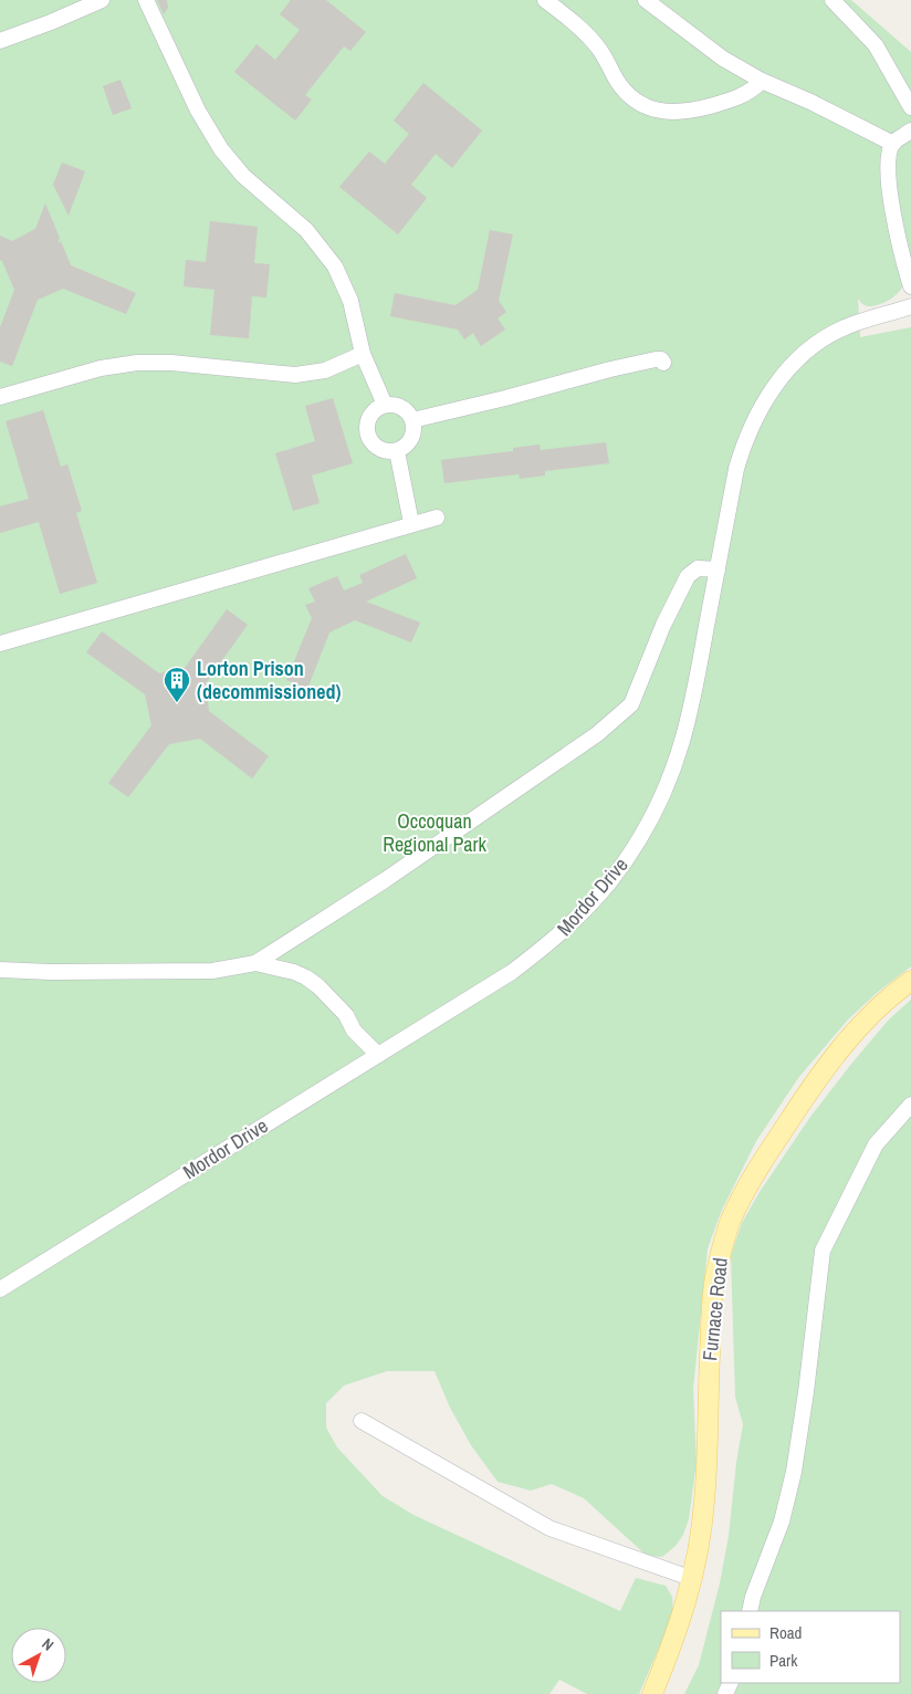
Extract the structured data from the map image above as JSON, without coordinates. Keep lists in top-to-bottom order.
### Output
{
  "streets": {
    "main road": ["Furnace Road"],
    "street": ["Mordor Drive"]
  },
  "parks": ["Occoquan Regional Park"],
  "places": {
    "building": ["Lorton Prison (decommissioned)"]
  },
  "legend": ["Road", "Park"],
  "north": "top right"
}
